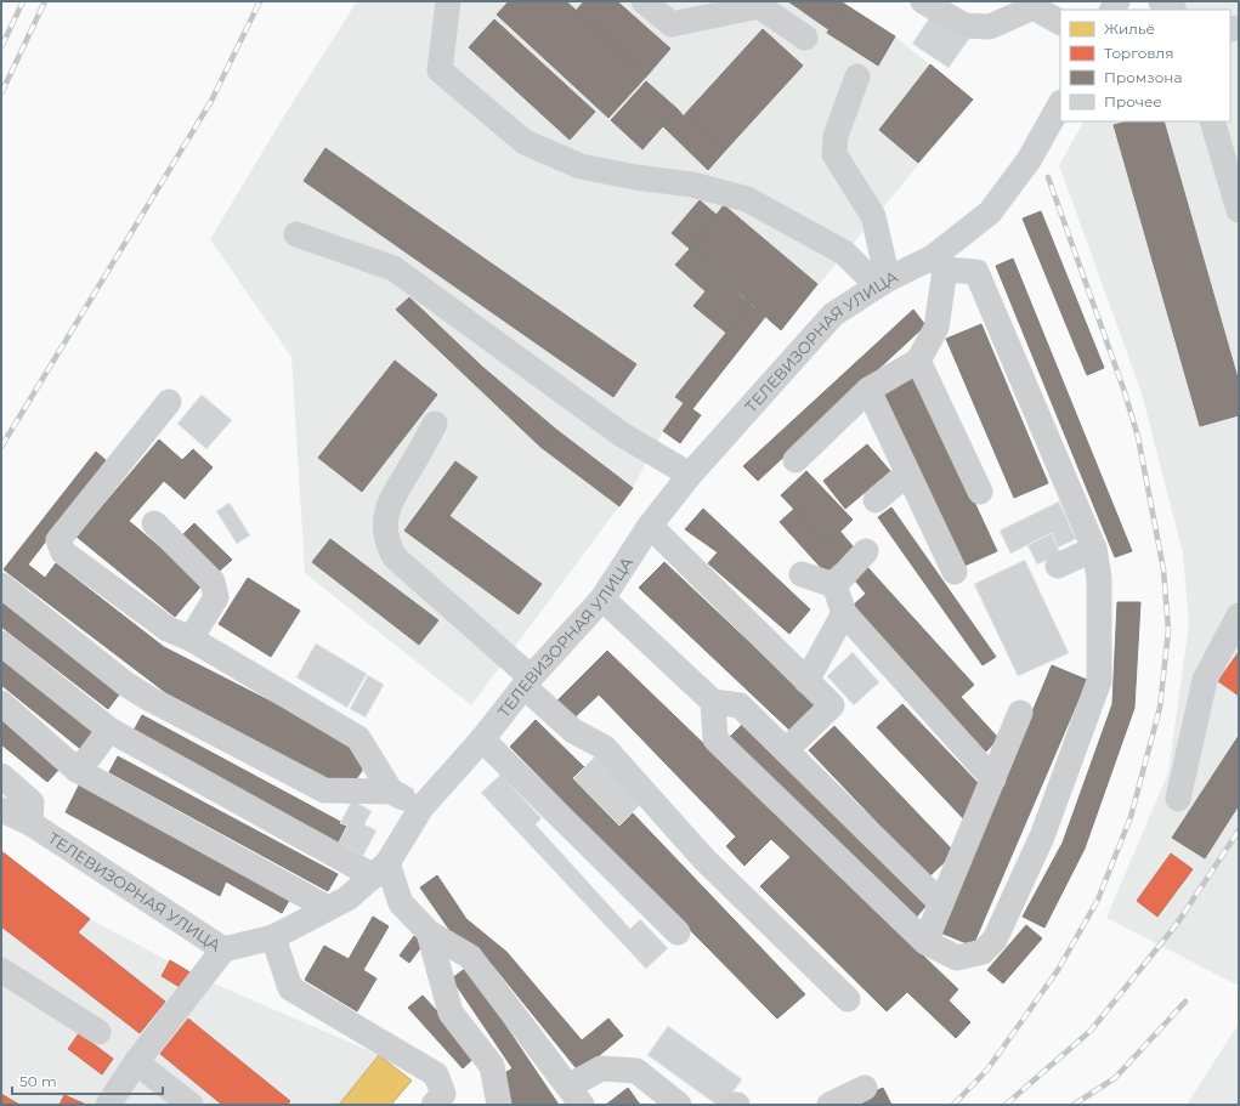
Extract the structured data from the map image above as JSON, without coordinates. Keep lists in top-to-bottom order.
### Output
{
  "streets": {
    "lane": ["ТЕЛЕВИЗОРНАЯ УЛИЦА"]
  },
  "legend": [
    "Жильё",
    "Торговля",
    "Промзона",
    "Прочее"
  ],
  "scale_bar": "50 m"
}
